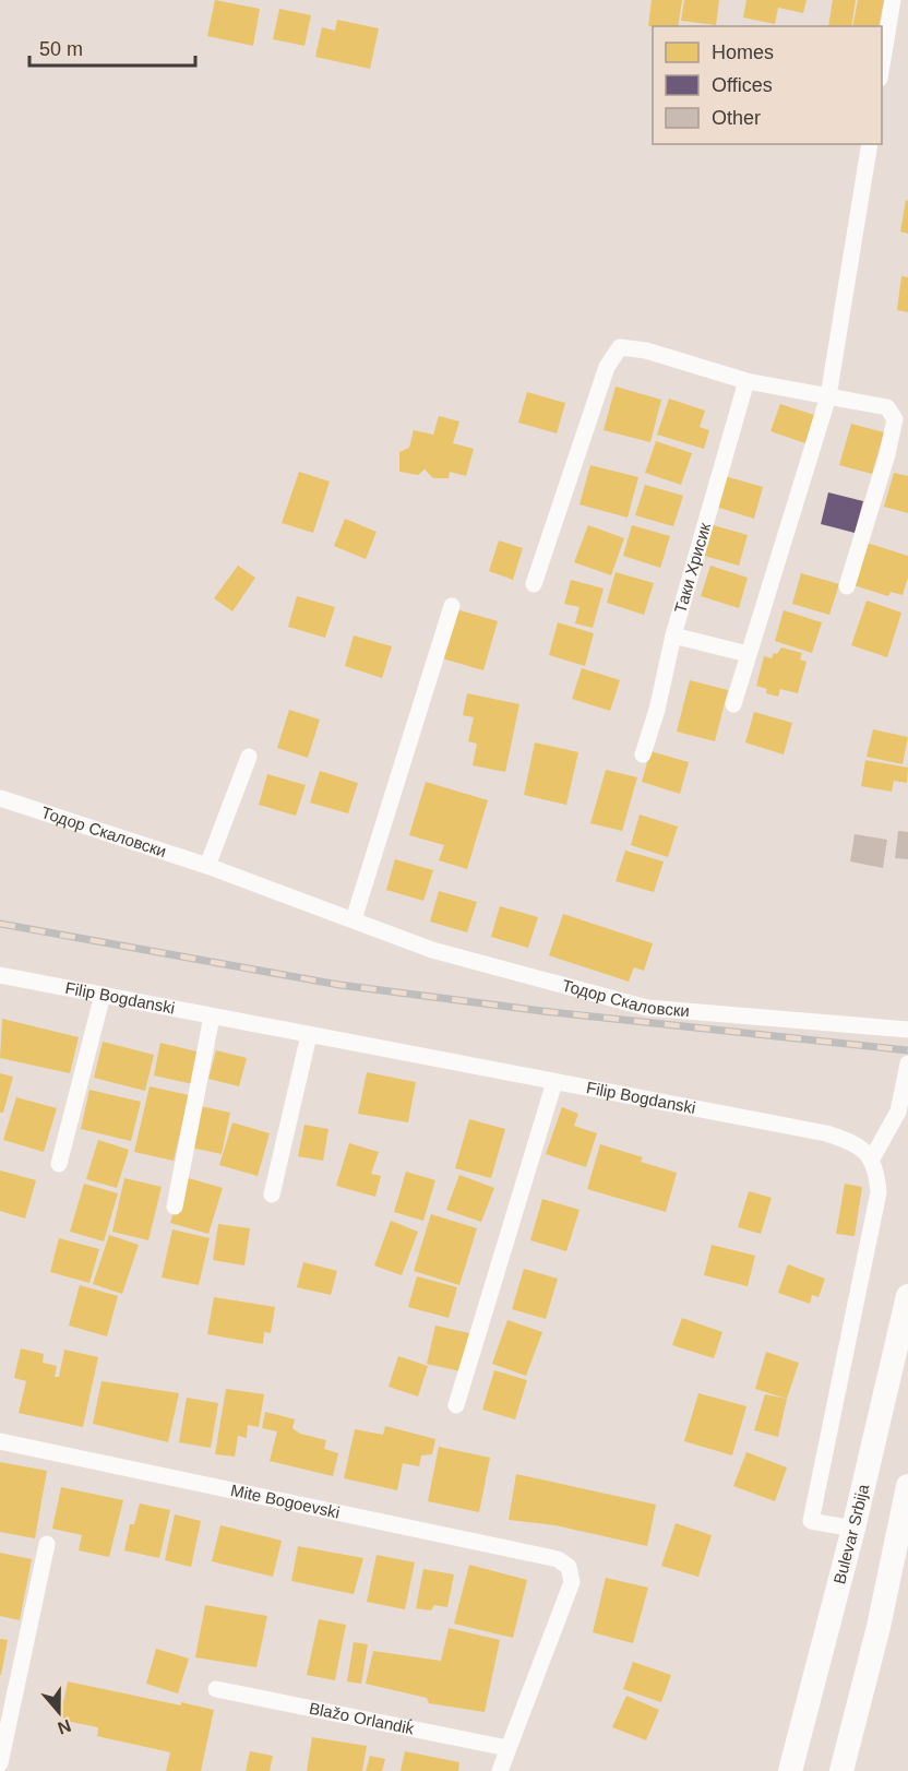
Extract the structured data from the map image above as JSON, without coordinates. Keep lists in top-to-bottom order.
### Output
{
  "streets": {
    "street": [
      "Таки Хрисик",
      "Тодор Скаловски",
      "Filip Bogdanski",
      "Mite Bogoevski",
      "Bulevar Srbija",
      "Blažo Orlandiḱ"
    ]
  },
  "crossings": [
    ["Mite Bogoevski", "Blažo Orlandiḱ"]
  ],
  "legend": ["Homes", "Offices", "Other"],
  "scale_bar": "50 m",
  "north": "bottom"
}
